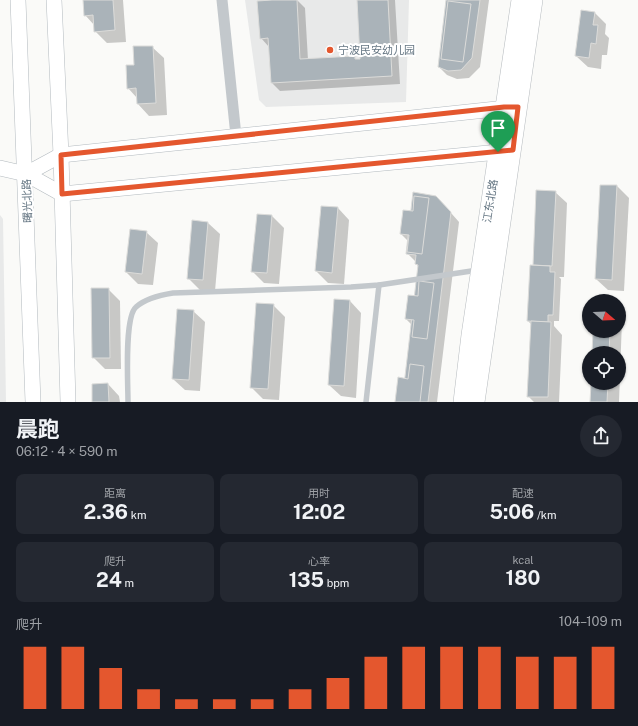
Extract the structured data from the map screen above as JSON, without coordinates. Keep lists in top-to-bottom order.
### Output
{
  "streets": {
    "main road": ["江东北路"],
    "street": ["曙光北路"]
  },
  "places": ["宁波民安幼儿园"],
  "north": "right",
  "page": {
    "heading": ["晨跑", "06:12 · 4 × 590 m"],
    "stats": [
      ["距离", "2.36 km"],
      ["用时", "12:02"],
      ["配速", "5:06 /km"],
      ["爬升", "24 m"],
      ["心率", "135 bpm"],
      ["kcal", "180"]
    ],
    "chart": ["爬升", "104–109 m"]
  }
}
